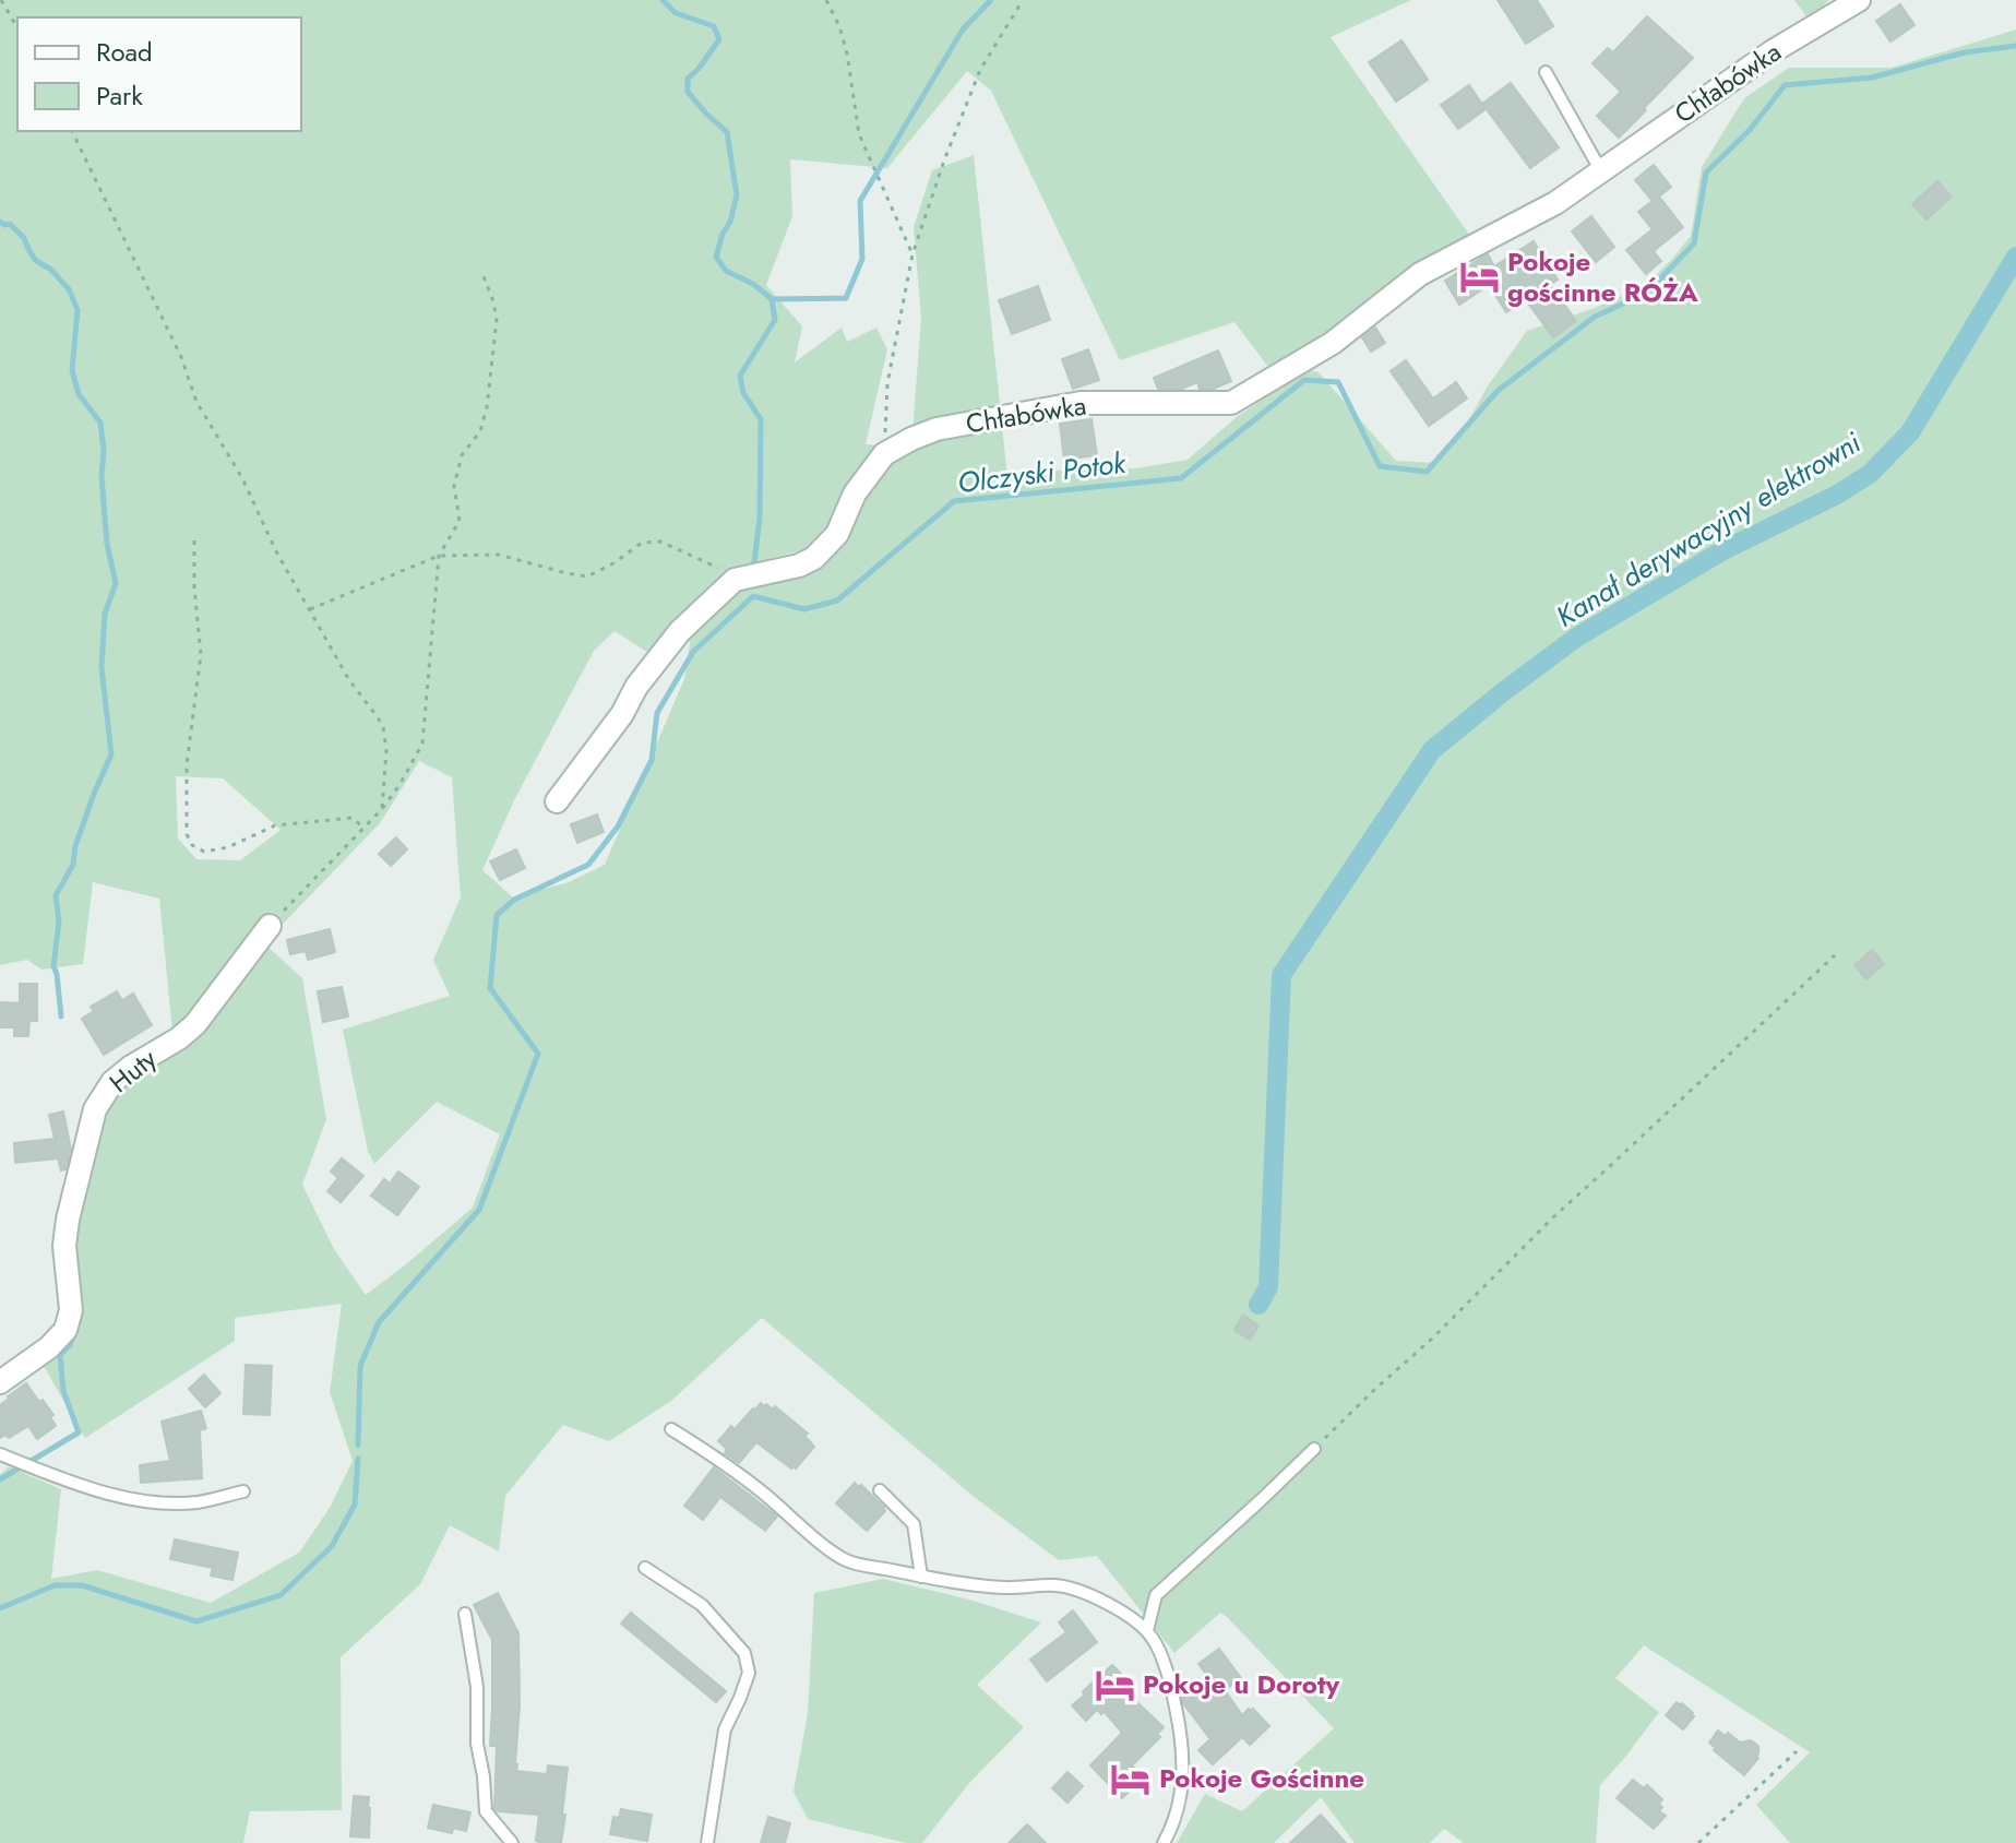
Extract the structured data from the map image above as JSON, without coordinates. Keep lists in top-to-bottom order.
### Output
{
  "streets": {
    "street": ["Chłabówka", "Huty"]
  },
  "water": ["Olczyski Potok", "Kanał derywacyjny elektrowni"],
  "places": {
    "hotel": ["Pokoje gościnne RÓŻA", "Pokoje u Doroty", "Pokoje Gościnne"]
  },
  "legend": ["Road", "Park"]
}
